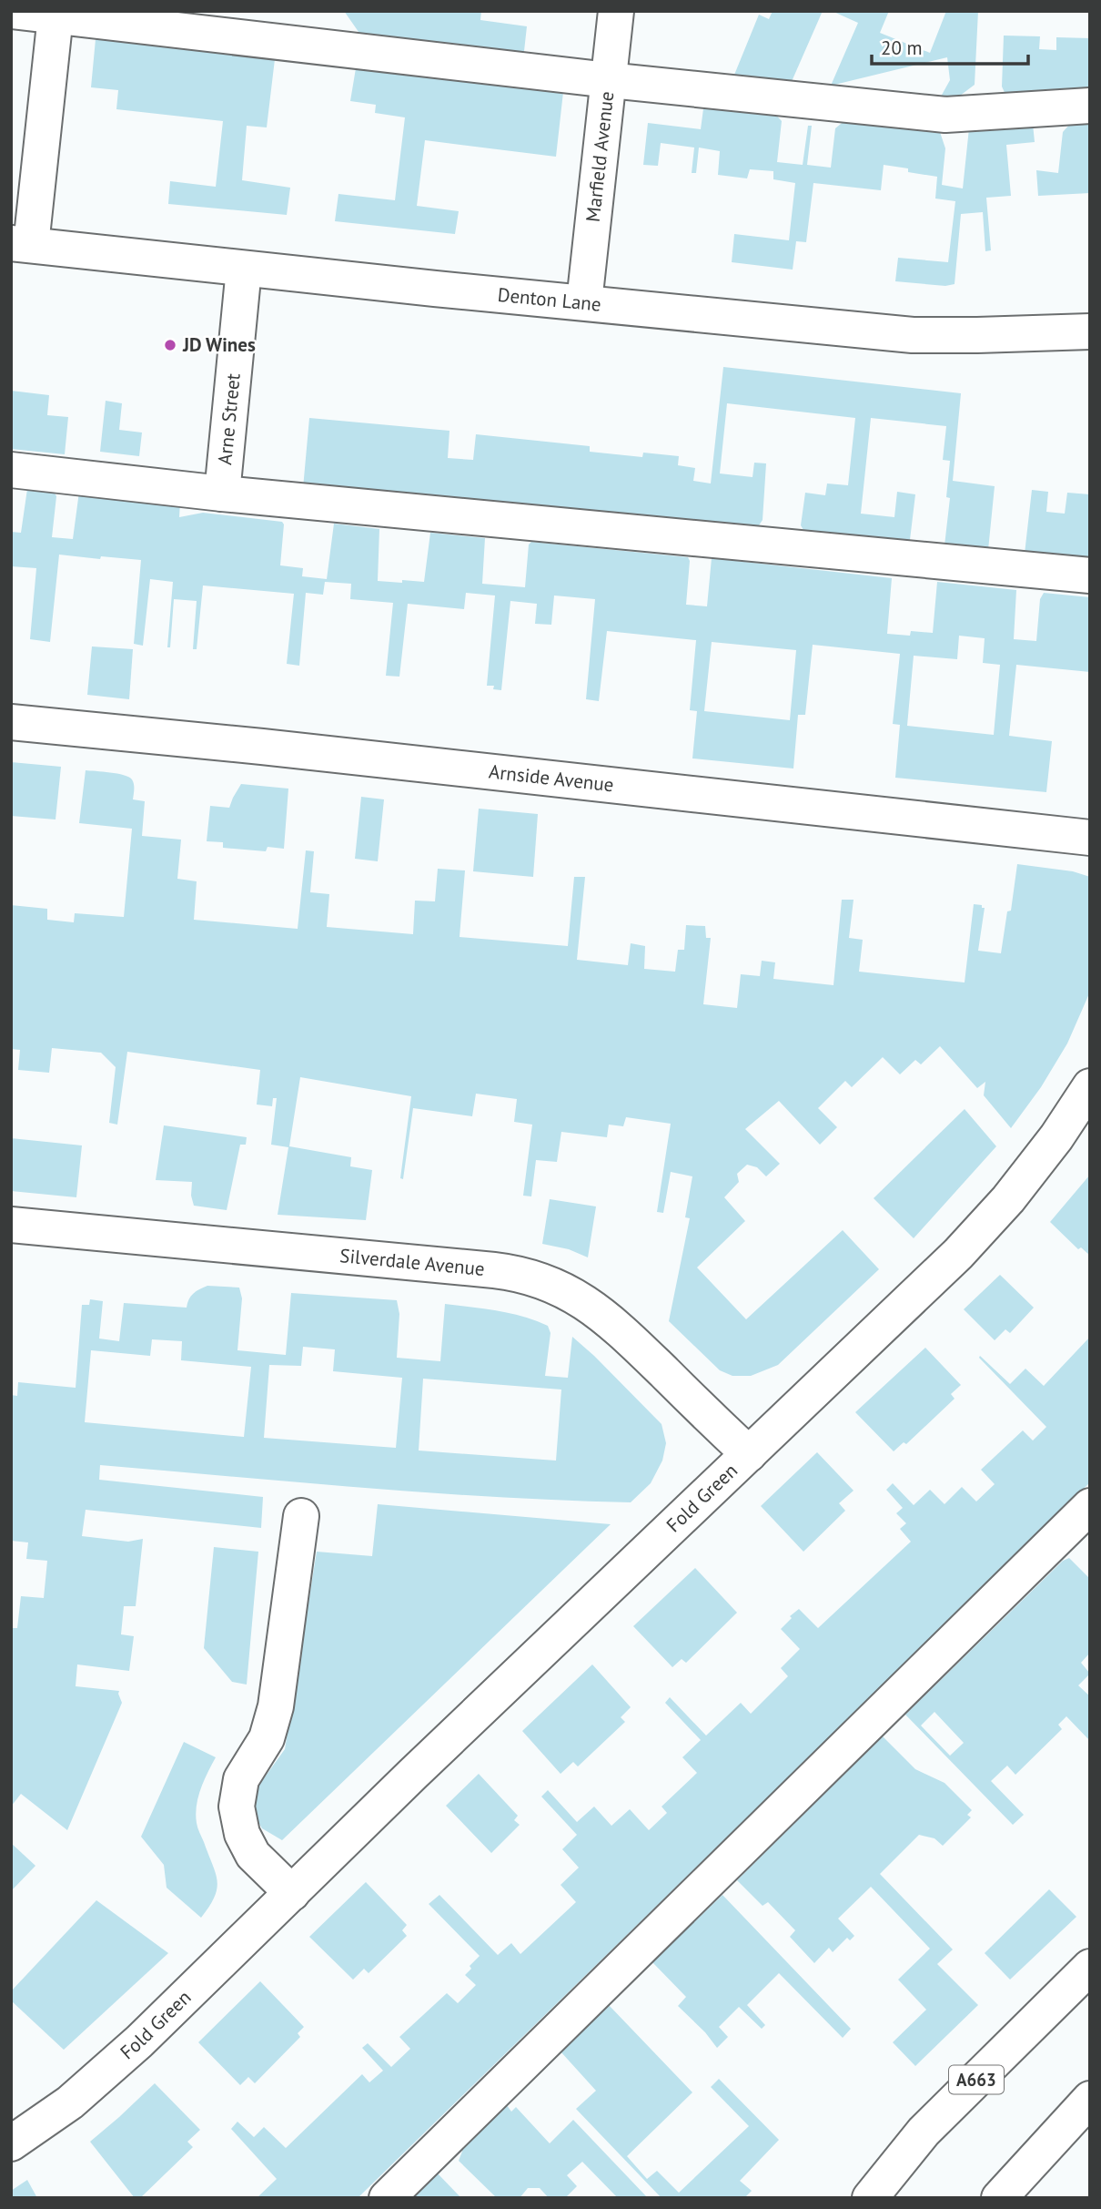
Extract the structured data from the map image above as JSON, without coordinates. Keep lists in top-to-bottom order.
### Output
{
  "streets": {
    "main road": [
      "Marfield Avenue",
      "Denton Lane",
      "Arne Street",
      "Arnside Avenue",
      "Silverdale Avenue",
      "Fold Green",
      "A663"
    ]
  },
  "crossings": [
    ["Marfield Avenue", "Denton Lane"],
    ["Denton Lane", "Arne Street"],
    ["Silverdale Avenue", "Fold Green"]
  ],
  "places": ["JD Wines"],
  "scale_bar": "20 m"
}
